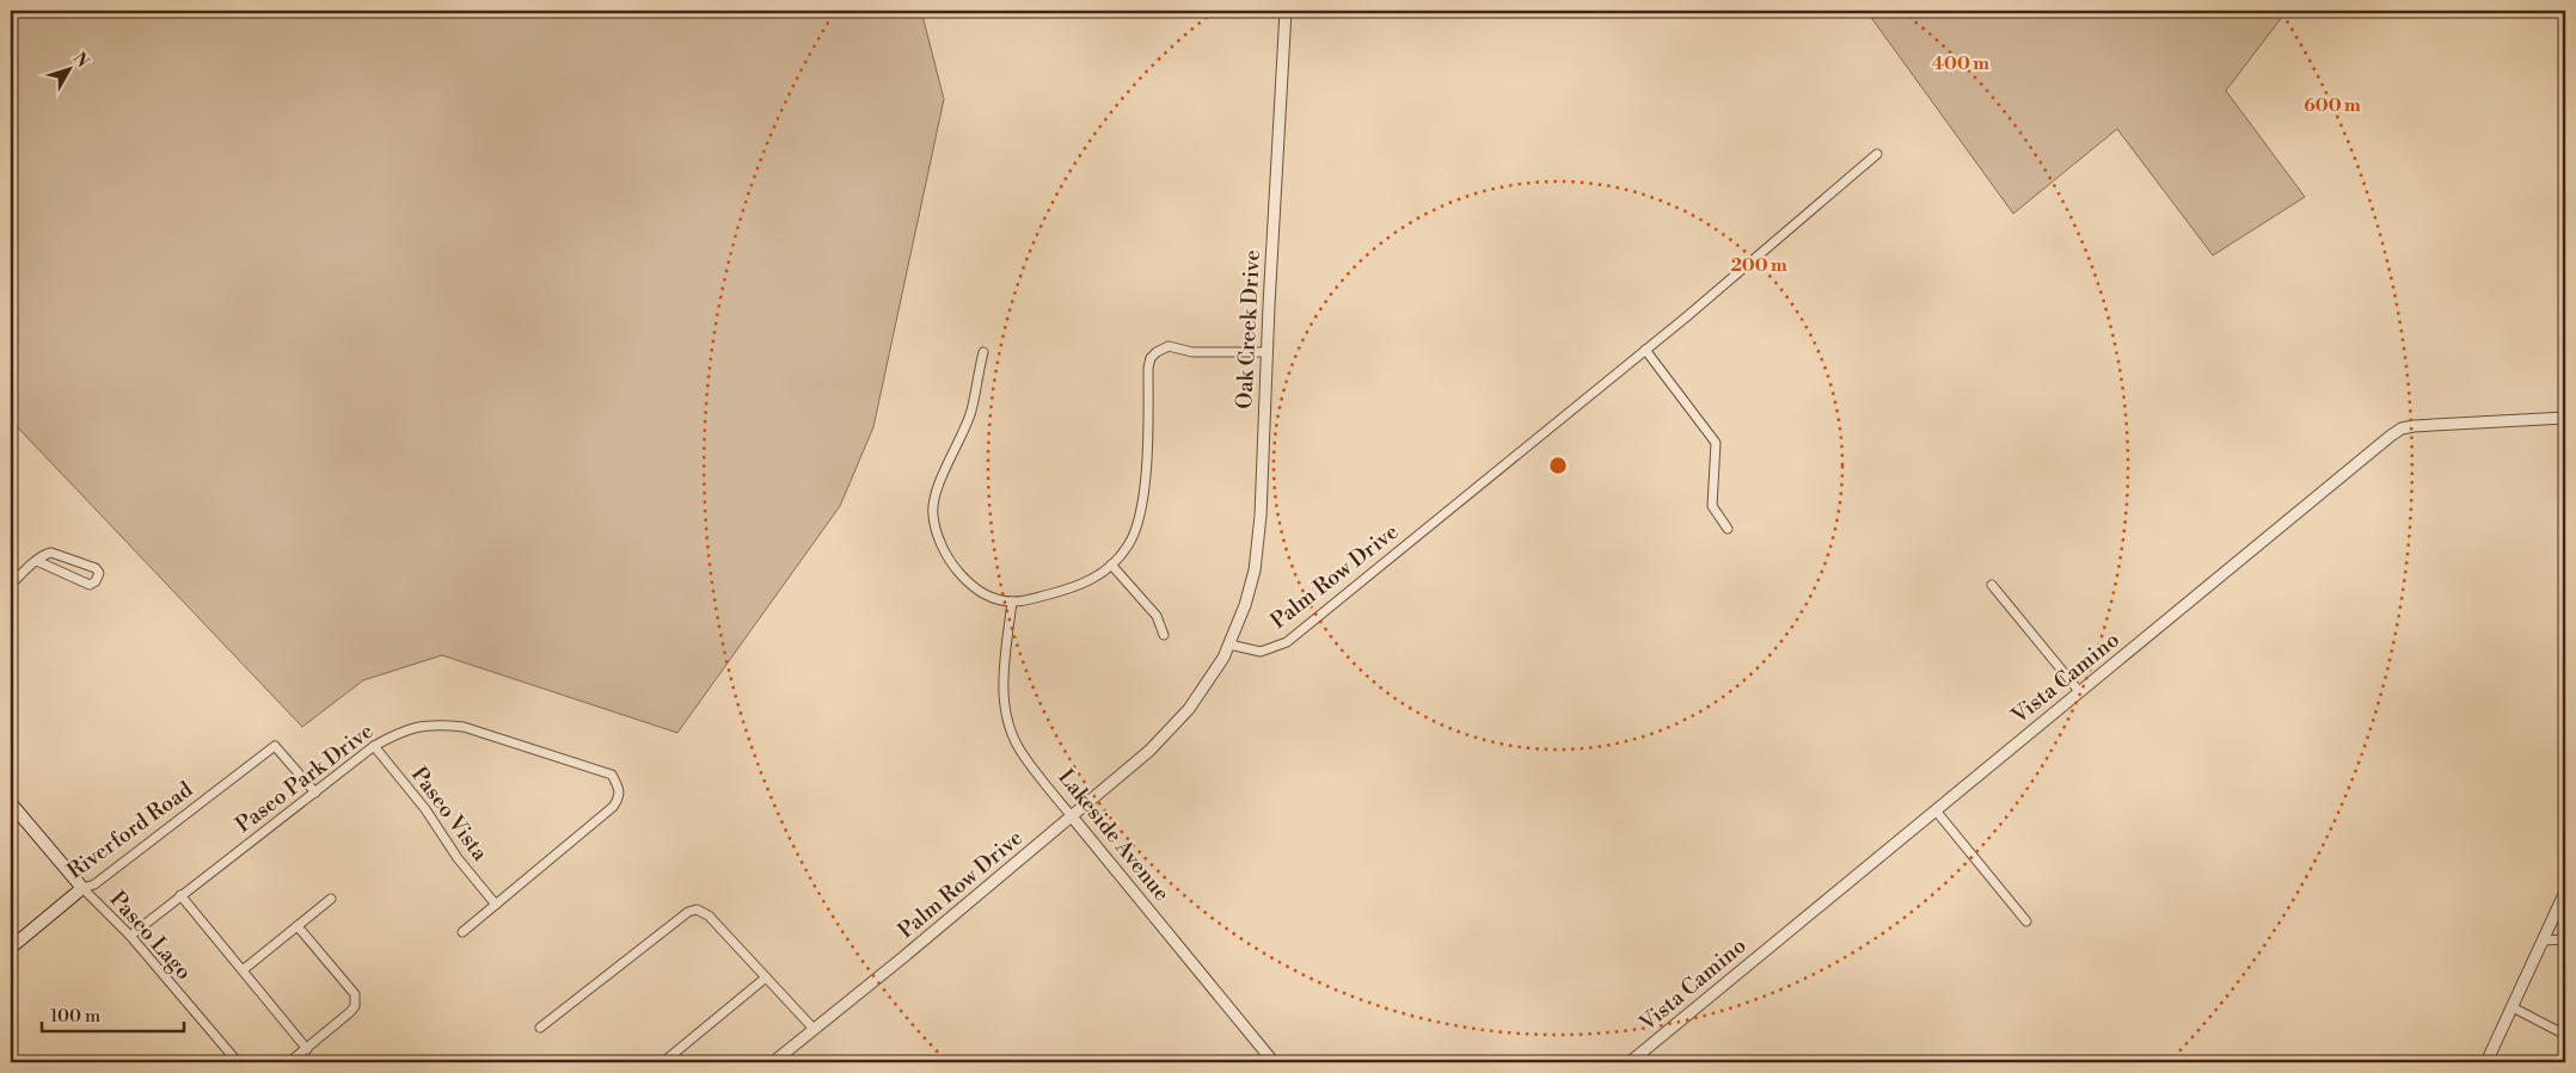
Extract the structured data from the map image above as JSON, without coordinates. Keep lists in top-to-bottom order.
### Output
{
  "streets": {
    "main road": ["Riverford Road"],
    "street": [
      "Oak Creek Drive",
      "Palm Row Drive",
      "Vista Camino",
      "Paseo Park Drive",
      "Paseo Vista",
      "Lakeside Avenue",
      "Paseo Lago"
    ]
  },
  "crossings": [
    ["Oak Creek Drive", "Palm Row Drive"],
    ["Palm Row Drive", "Lakeside Avenue"],
    ["Paseo Park Drive", "Paseo Vista"],
    ["Paseo Park Drive", "Riverford Road"],
    ["Paseo Park Drive", "Paseo Lago"],
    ["Riverford Road", "Paseo Lago"]
  ],
  "scale_bar": "100 m",
  "north": "top right",
  "rings": ["400 m", "600 m", "200 m"]
}
